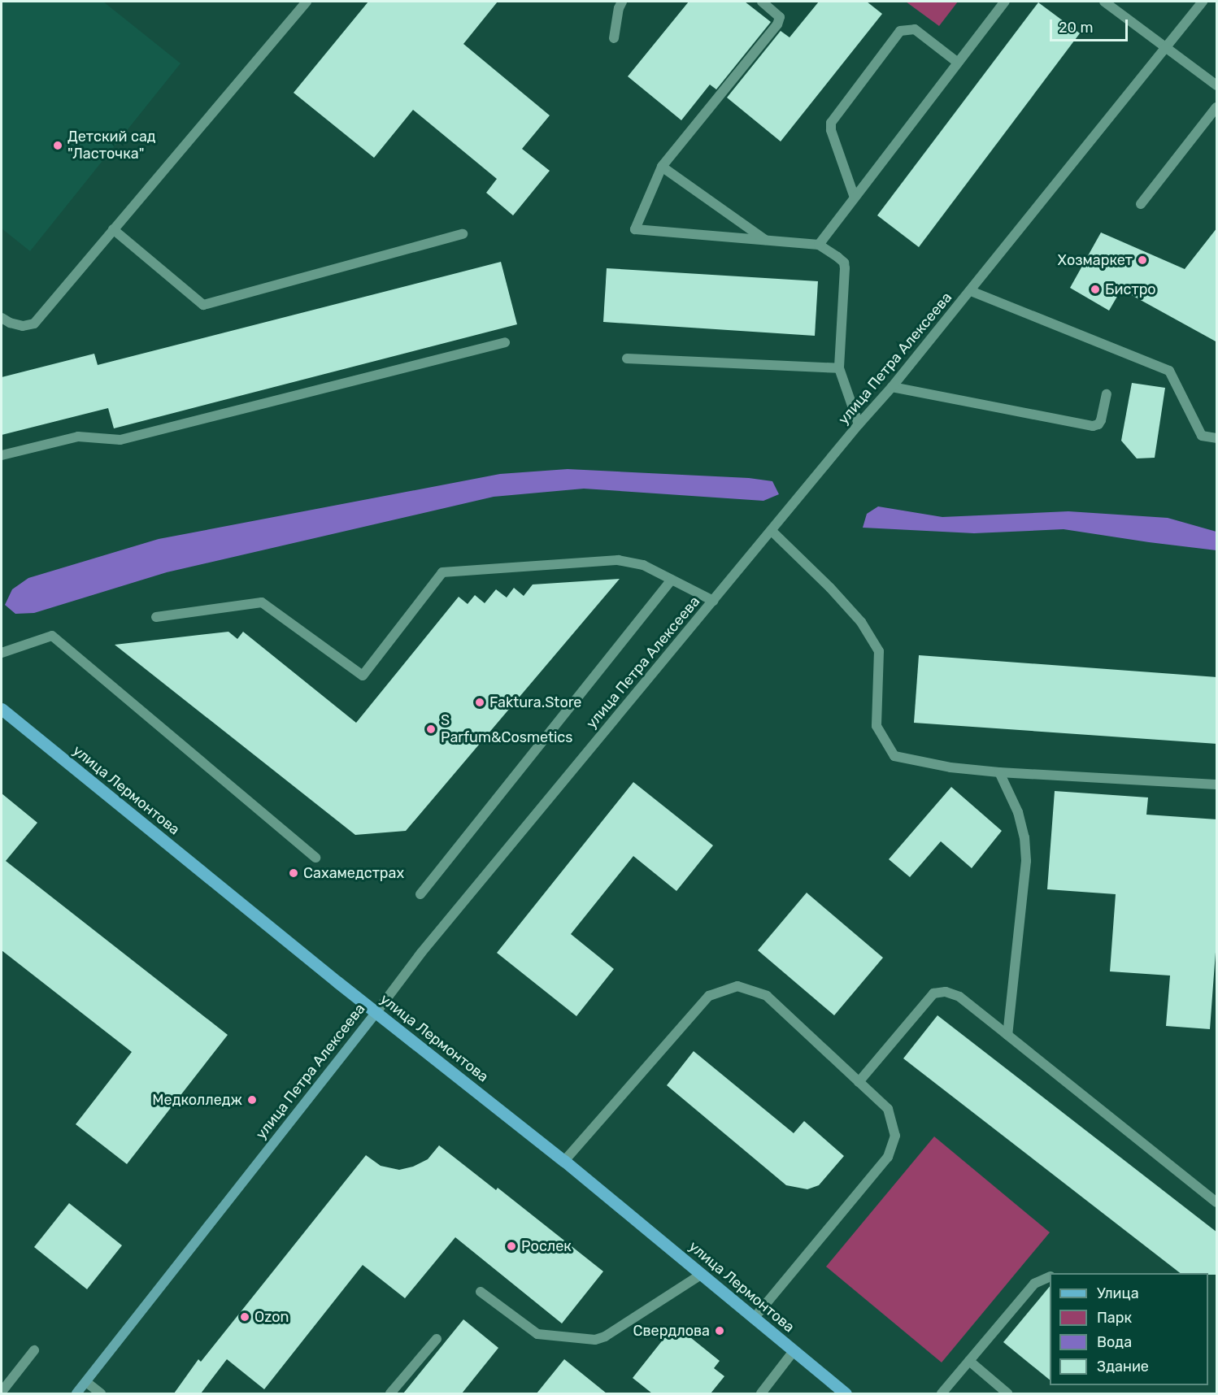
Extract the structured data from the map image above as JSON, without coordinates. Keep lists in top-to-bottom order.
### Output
{
  "streets": {
    "main road": ["улица Петра Алексеева", "улица Лермонтова"]
  },
  "crossings": [
    ["улица Петра Алексеева", "улица Лермонтова"]
  ],
  "places": [
    "Детский сад \"Ласточка\"",
    "Хозмаркет",
    "Бистро",
    "Faktura.Store",
    "S Parfum&Cosmetics",
    "Сахамедстрах",
    "Медколледж",
    "Рослек",
    "Ozon",
    "Свердлова"
  ],
  "legend": [
    "Улица",
    "Парк",
    "Вода",
    "Здание"
  ],
  "scale_bar": "20 m"
}
